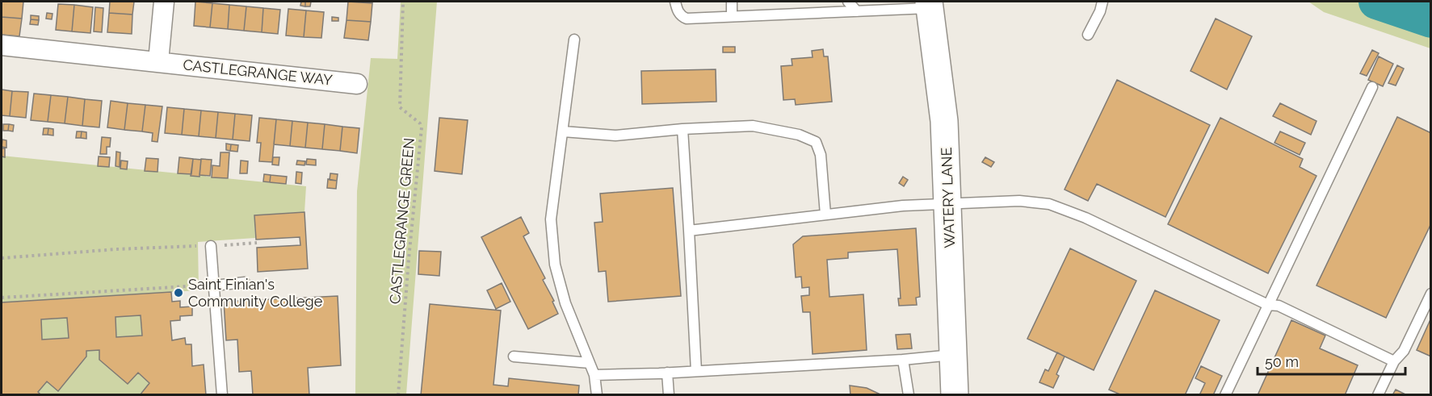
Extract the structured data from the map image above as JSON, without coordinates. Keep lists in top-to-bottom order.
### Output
{
  "streets": {
    "main road": ["WATERY LANE"],
    "street": ["CASTLEGRANGE WAY"],
    "path": ["CASTLEGRANGE GREEN"]
  },
  "places": ["Saint Finian's Community College"],
  "scale_bar": "50 m"
}
